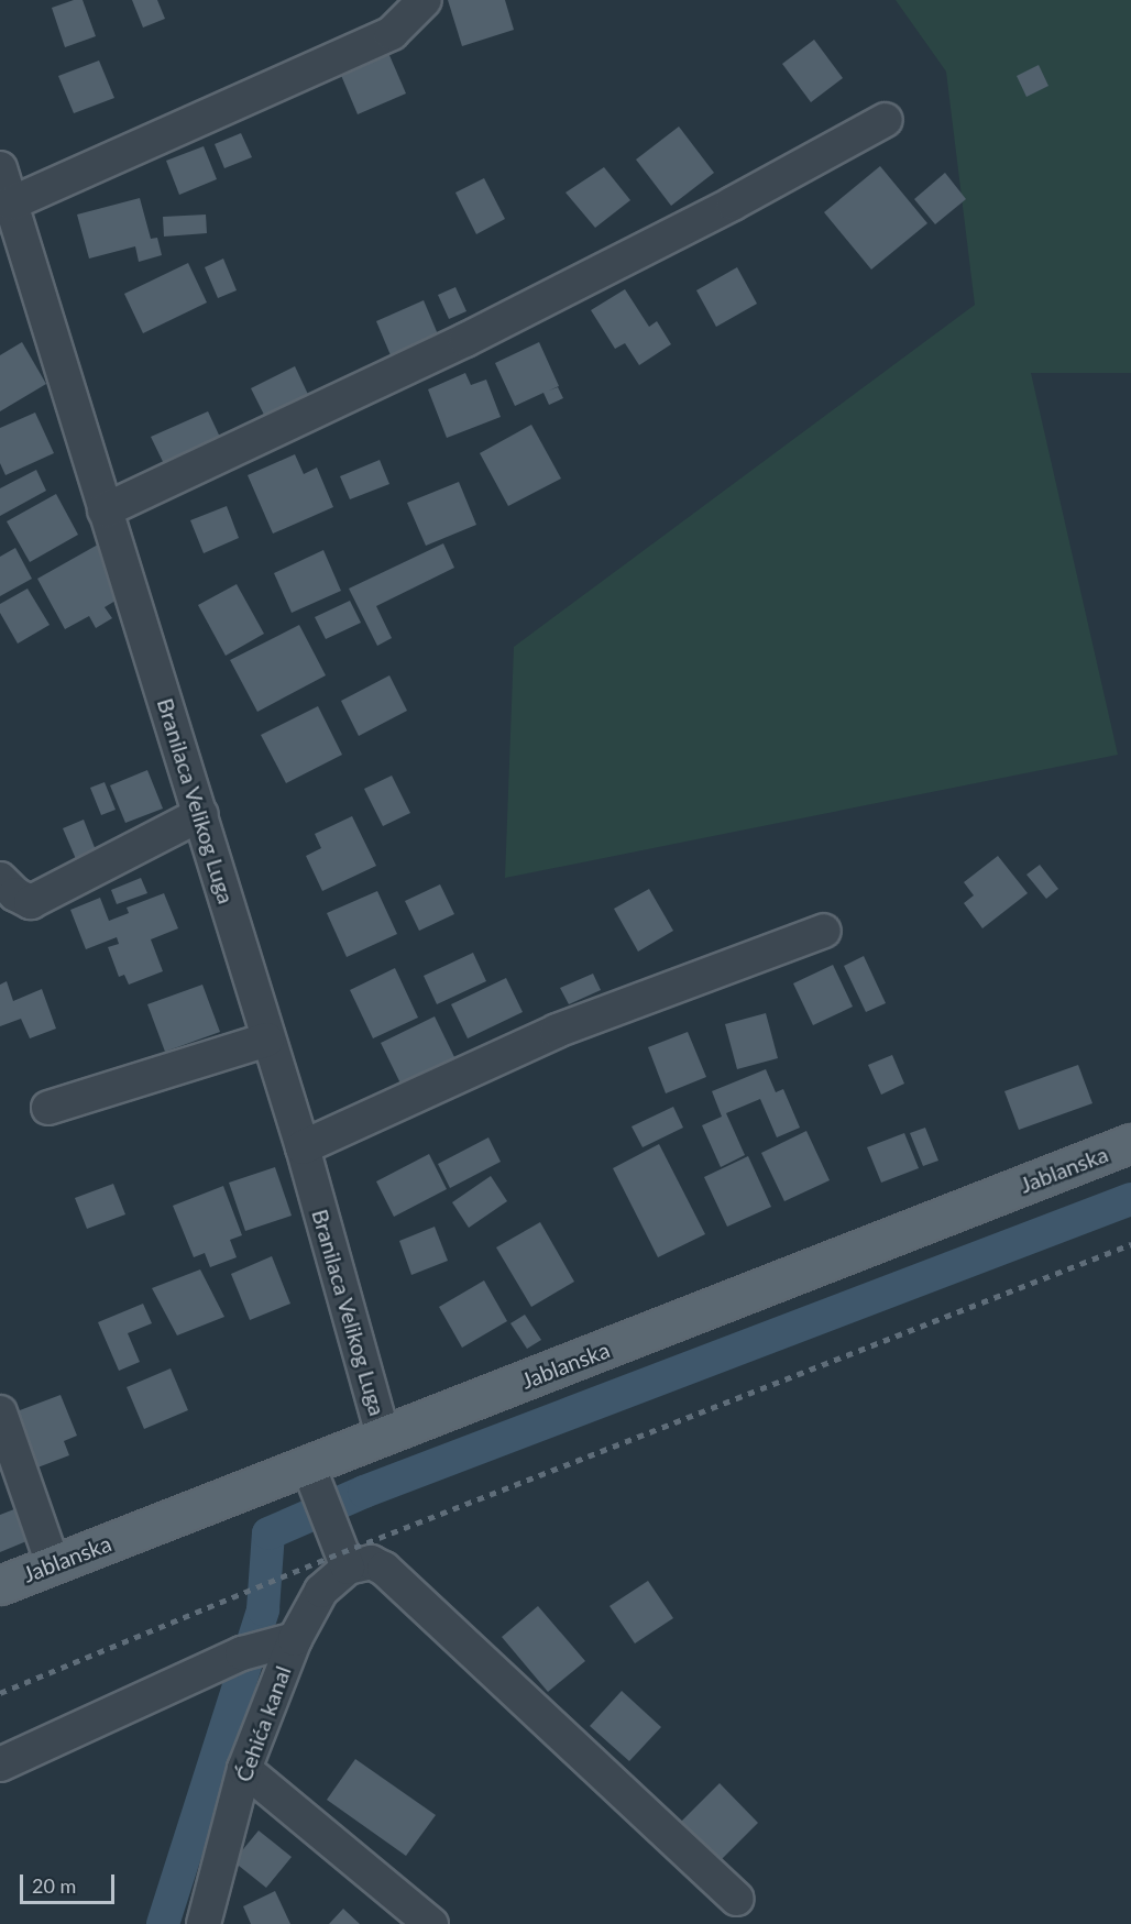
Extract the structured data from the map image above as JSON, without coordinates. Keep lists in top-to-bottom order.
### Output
{
  "streets": {
    "main road": ["Jablanska"],
    "street": ["Branilaca Velikog Luga", "Ćehića kanal"]
  },
  "crossings": [
    ["Branilaca Velikog Luga", "Jablanska"]
  ],
  "scale_bar": "20 m"
}
